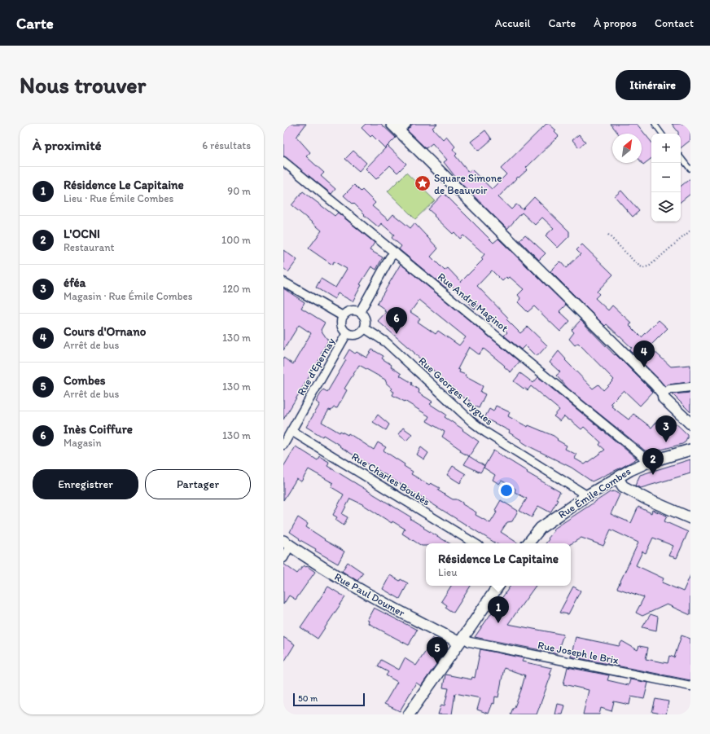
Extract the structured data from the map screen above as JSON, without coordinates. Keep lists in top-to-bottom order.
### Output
{
  "streets": {
    "street": [
      "Rue André Maginot",
      "Rue d'Epernay",
      "Rue Georges Leygues",
      "Rue Charles Boubès",
      "Rue Émile Combes",
      "Rue Paul Doumer",
      "Rue Joseph le Brix"
    ]
  },
  "crossings": [
    ["Rue André Maginot", "Rue Émile Combes"],
    ["Rue d'Epernay", "Rue Georges Leygues"],
    ["Rue d'Epernay", "Rue Charles Boubès"],
    ["Rue Georges Leygues", "Rue Émile Combes"],
    ["Rue Paul Doumer", "Rue Joseph le Brix"]
  ],
  "places": {
    "place": ["Square Simone de Beauvoir"]
  },
  "scale_bar": "50 m",
  "north": "top right",
  "page": {
    "header": "Carte",
    "nav": [
      "Accueil",
      "Carte",
      "À propos",
      "Contact"
    ],
    "buttons": [
      "Itinéraire",
      ["Enregistrer", "Partager"]
    ],
    "title": "Nous trouver",
    "heading": ["À proximité", "6 résultats"],
    "map_buttons": ["+", "−"],
    "list": [
      {
        "mark": "1",
        "name": "Résidence Le Capitaine",
        "note": "Lieu · Rue Émile Combes",
        "value": "90 m"
      },
      {
        "mark": "2",
        "name": "L'OCNI",
        "note": "Restaurant",
        "value": "100 m"
      },
      {
        "mark": "3",
        "name": "éféa",
        "note": "Magasin · Rue Émile Combes",
        "value": "120 m"
      },
      {
        "mark": "4",
        "name": "Cours d'Ornano",
        "note": "Arrêt de bus",
        "value": "130 m"
      },
      {
        "mark": "5",
        "name": "Combes",
        "note": "Arrêt de bus",
        "value": "130 m"
      },
      {
        "mark": "6",
        "name": "Inès Coiffure",
        "note": "Magasin",
        "value": "130 m"
      }
    ],
    "pins": [
      "6",
      "4",
      "3",
      "2",
      "1",
      "5"
    ],
    "popup": ["Résidence Le Capitaine", "Lieu"],
    "scale": "50 m"
  }
}
